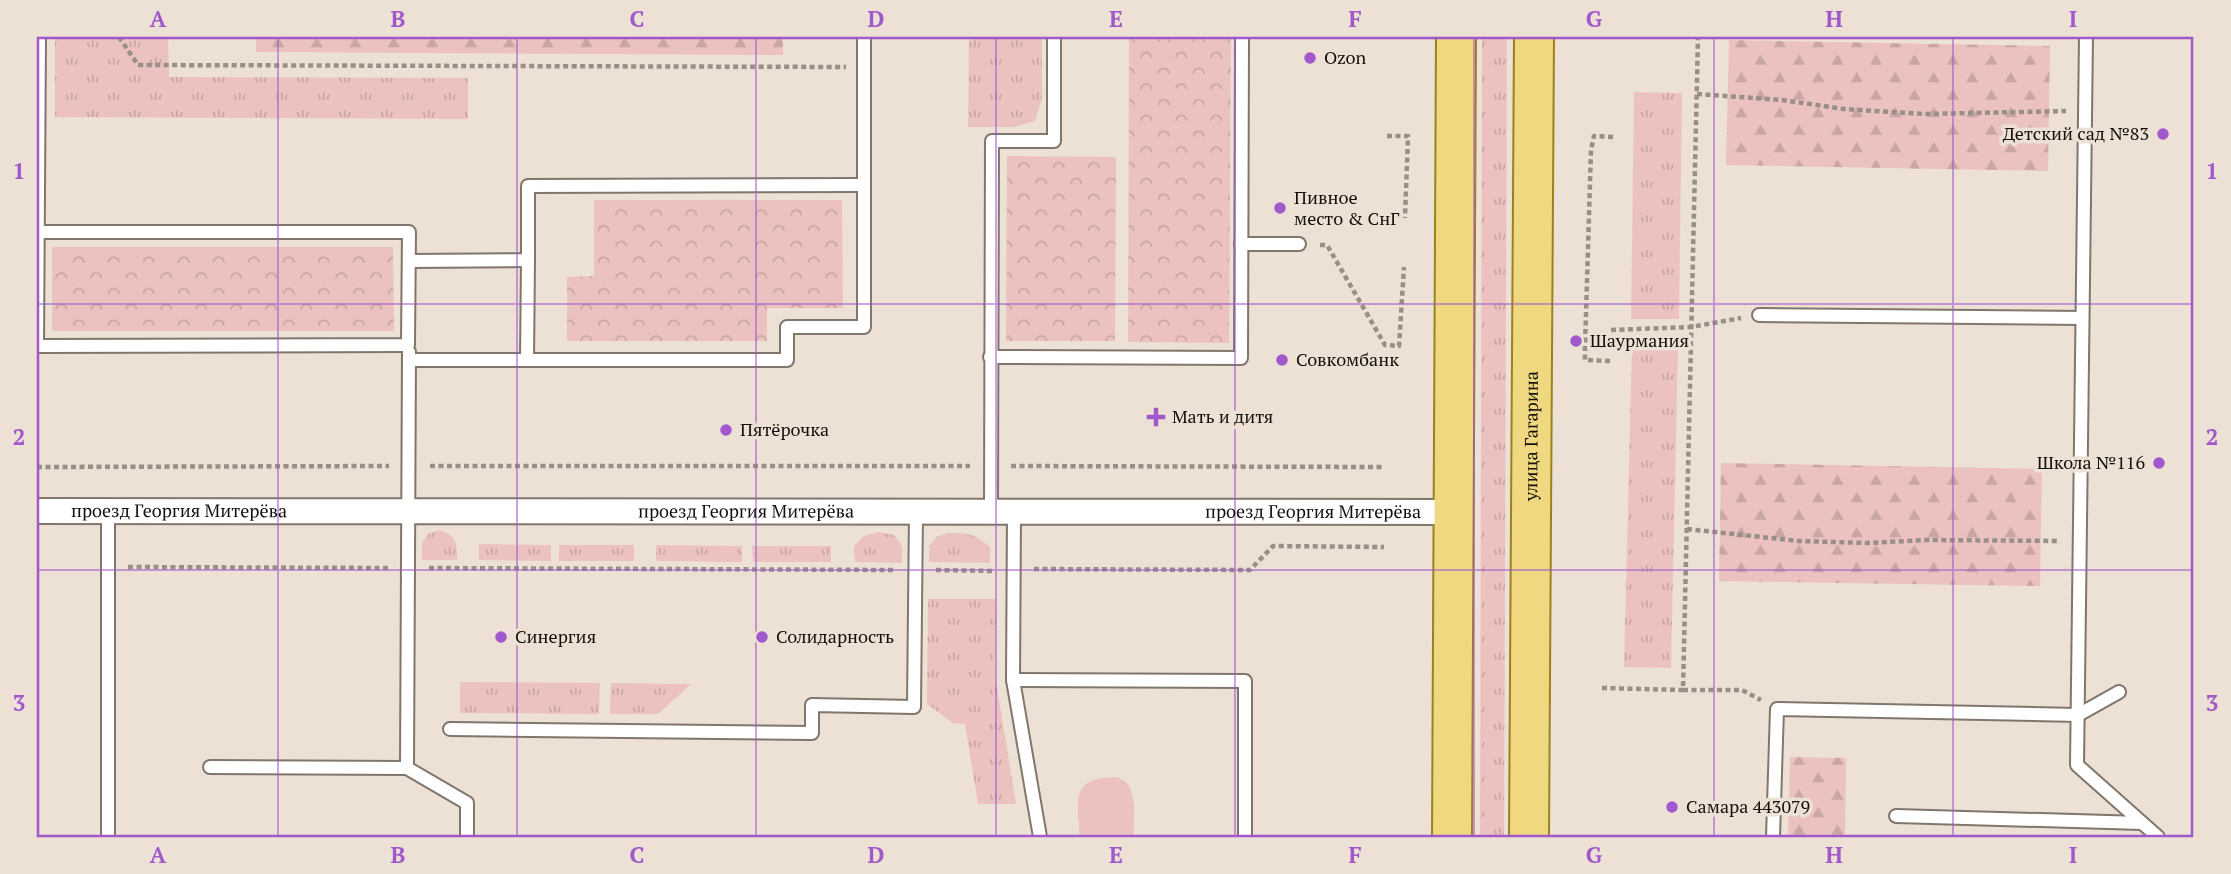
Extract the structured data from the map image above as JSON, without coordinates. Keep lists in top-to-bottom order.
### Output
{
  "streets": {
    "main road": ["улица Гагарина"],
    "street": ["проезд Георгия Митерёва"]
  },
  "places": {
    "other": [
      "Ozon",
      "Детский сад №83",
      "Пивное место & СнГ",
      "Шаурмания",
      "Совкомбанк",
      "Пятёрочка",
      "Школа №116",
      "Синергия",
      "Солидарность",
      "Самара 443079"
    ],
    "health": ["Мать и дитя"]
  },
  "grid": {
    "columns": [
      "A",
      "B",
      "C",
      "D",
      "E",
      "F",
      "G",
      "H",
      "I"
    ],
    "rows": ["1", "2", "3"]
  }
}
